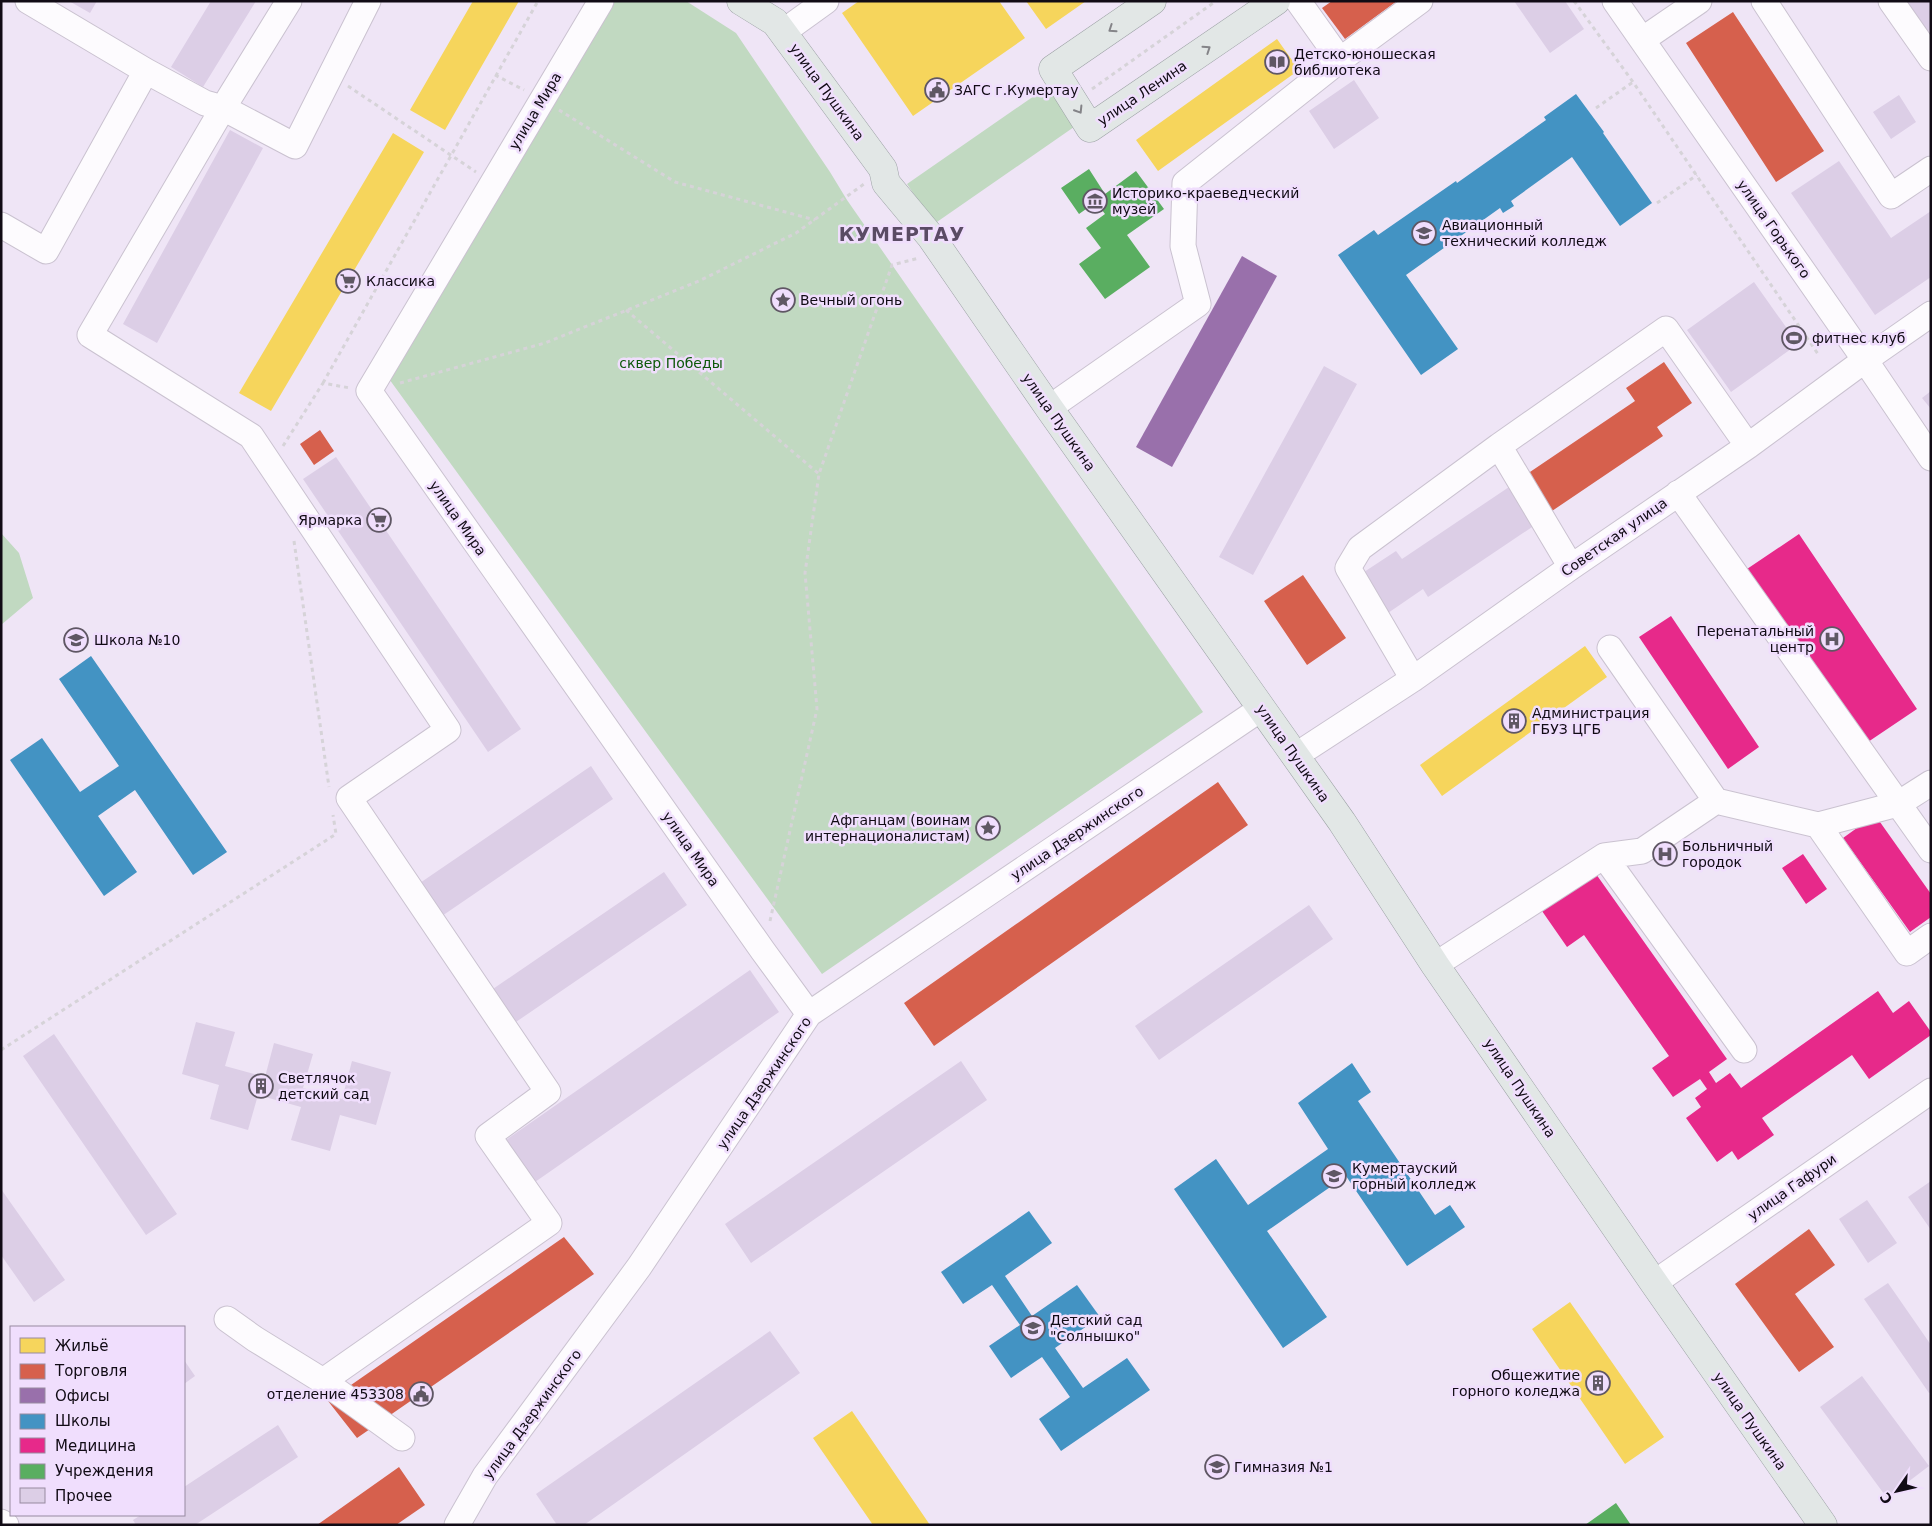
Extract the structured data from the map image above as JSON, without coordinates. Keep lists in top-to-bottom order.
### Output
{
  "streets": {
    "main road": ["улица Пушкина", "улица Ленина"],
    "street": [
      "улица Мира",
      "улица Горького",
      "Советская улица",
      "улица Дзержинского",
      "улица Гафури"
    ]
  },
  "crossings": [
    ["улица Пушкина", "Советская улица"],
    ["улица Пушкина", "улица Дзержинского"],
    ["улица Пушкина", "улица Гафури"],
    ["улица Мира", "улица Дзержинского"],
    ["улица Горького", "Советская улица"]
  ],
  "districts": ["КУМЕРТАУ"],
  "parks": ["сквер Победы"],
  "places": {
    "library": ["Детско-юношеская библиотека"],
    "public building": ["ЗАГС г.Кумертау", "отделение 453308"],
    "museum": ["Историко-краеведческий музей"],
    "school or university": [
      "Авиационный технический колледж",
      "Школа №10",
      "Кумертауский горный колледж",
      "Детский сад \"Солнышко\"",
      "Гимназия №1"
    ],
    "supermarket": ["Классика", "Ярмарка"],
    "place": ["Вечный огонь", "Афганцам (воинам интернационалистам)"],
    "sports": ["фитнес клуб"],
    "hospital": ["Перенатальный центр", "Больничный городок"],
    "building": ["Администрация ГБУЗ ЦГБ", "Светлячок детский сад", "Общежитие горного коледжа"]
  },
  "legend": [
    "Жильё",
    "Торговля",
    "Офисы",
    "Школы",
    "Медицина",
    "Учреждения",
    "Прочее"
  ],
  "north": "bottom left"
}
